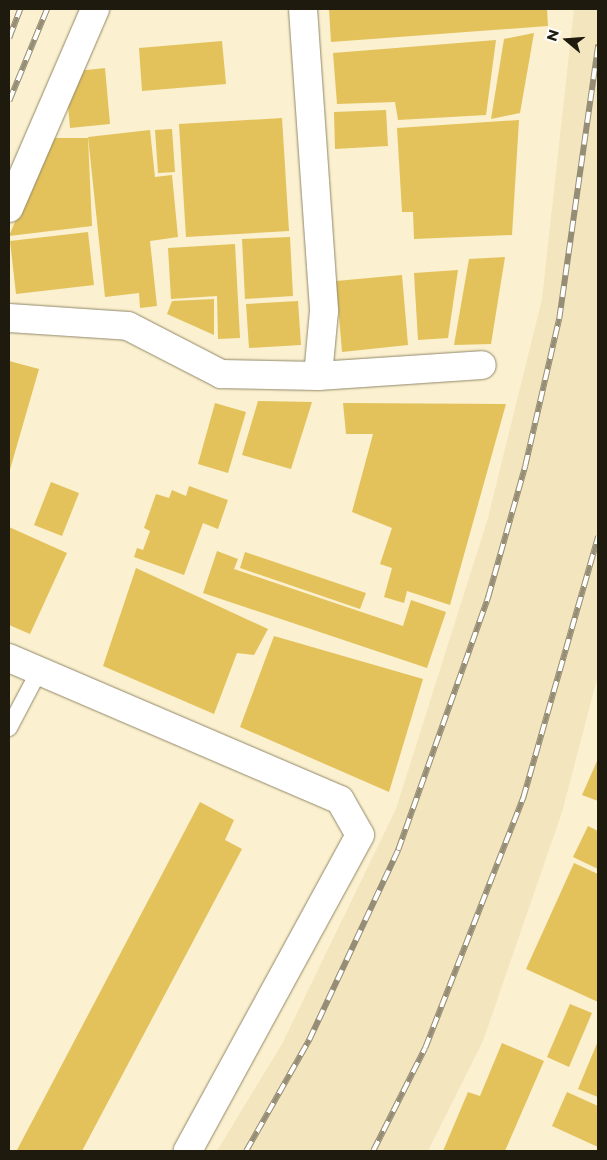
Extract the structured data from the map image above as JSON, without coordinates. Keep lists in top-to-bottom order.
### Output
{
  "north": "left"
}
